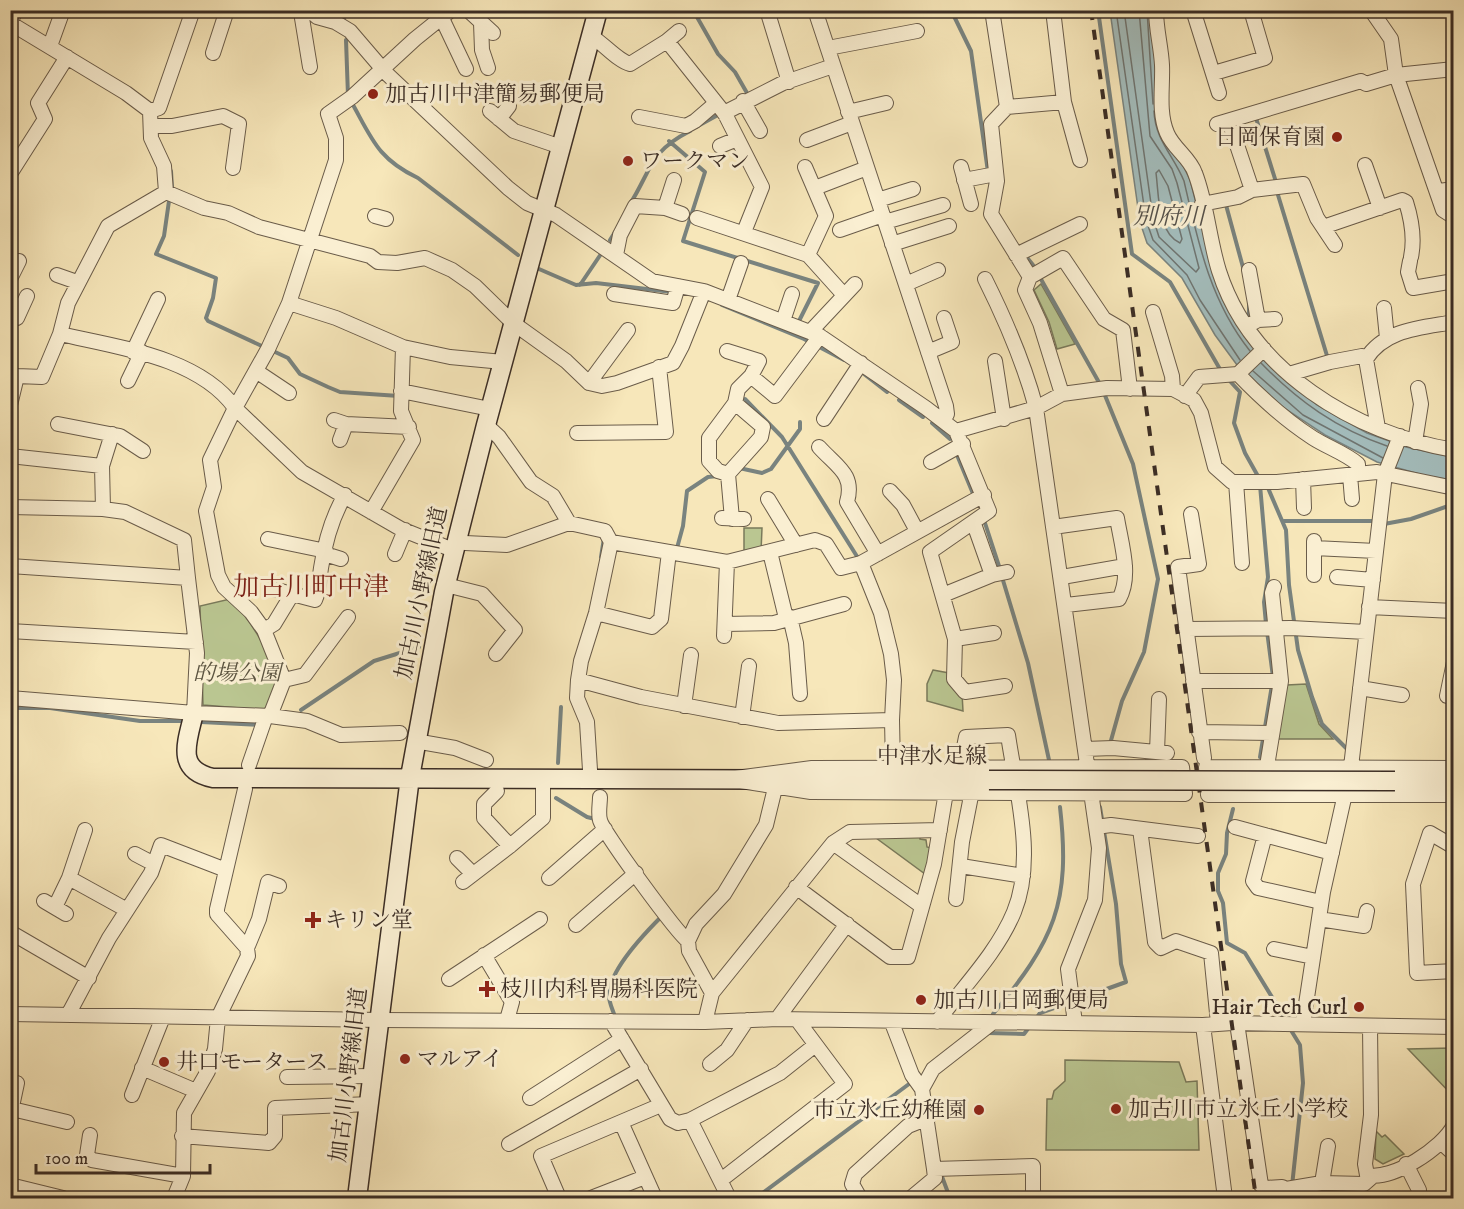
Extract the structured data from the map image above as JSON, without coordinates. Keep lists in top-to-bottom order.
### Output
{
  "streets": {
    "street": ["加古川小野線旧道", "中津水足線"]
  },
  "crossings": [
    ["加古川小野線旧道", "中津水足線"]
  ],
  "districts": ["加古川町中津"],
  "water": ["別府川"],
  "parks": ["的場公園"],
  "places": {
    "other": [
      "加古川中津簡易郵便局",
      "日岡保育園",
      "ワークマン",
      "加古川日岡郵便局",
      "Hair Tech Curl",
      "マルアイ",
      "井口モータース",
      "加古川市立氷丘小学校",
      "市立氷丘幼稚園"
    ],
    "health": ["キリン堂", "枝川内科胃腸科医院"]
  },
  "scale_bar": "100 m"
}
